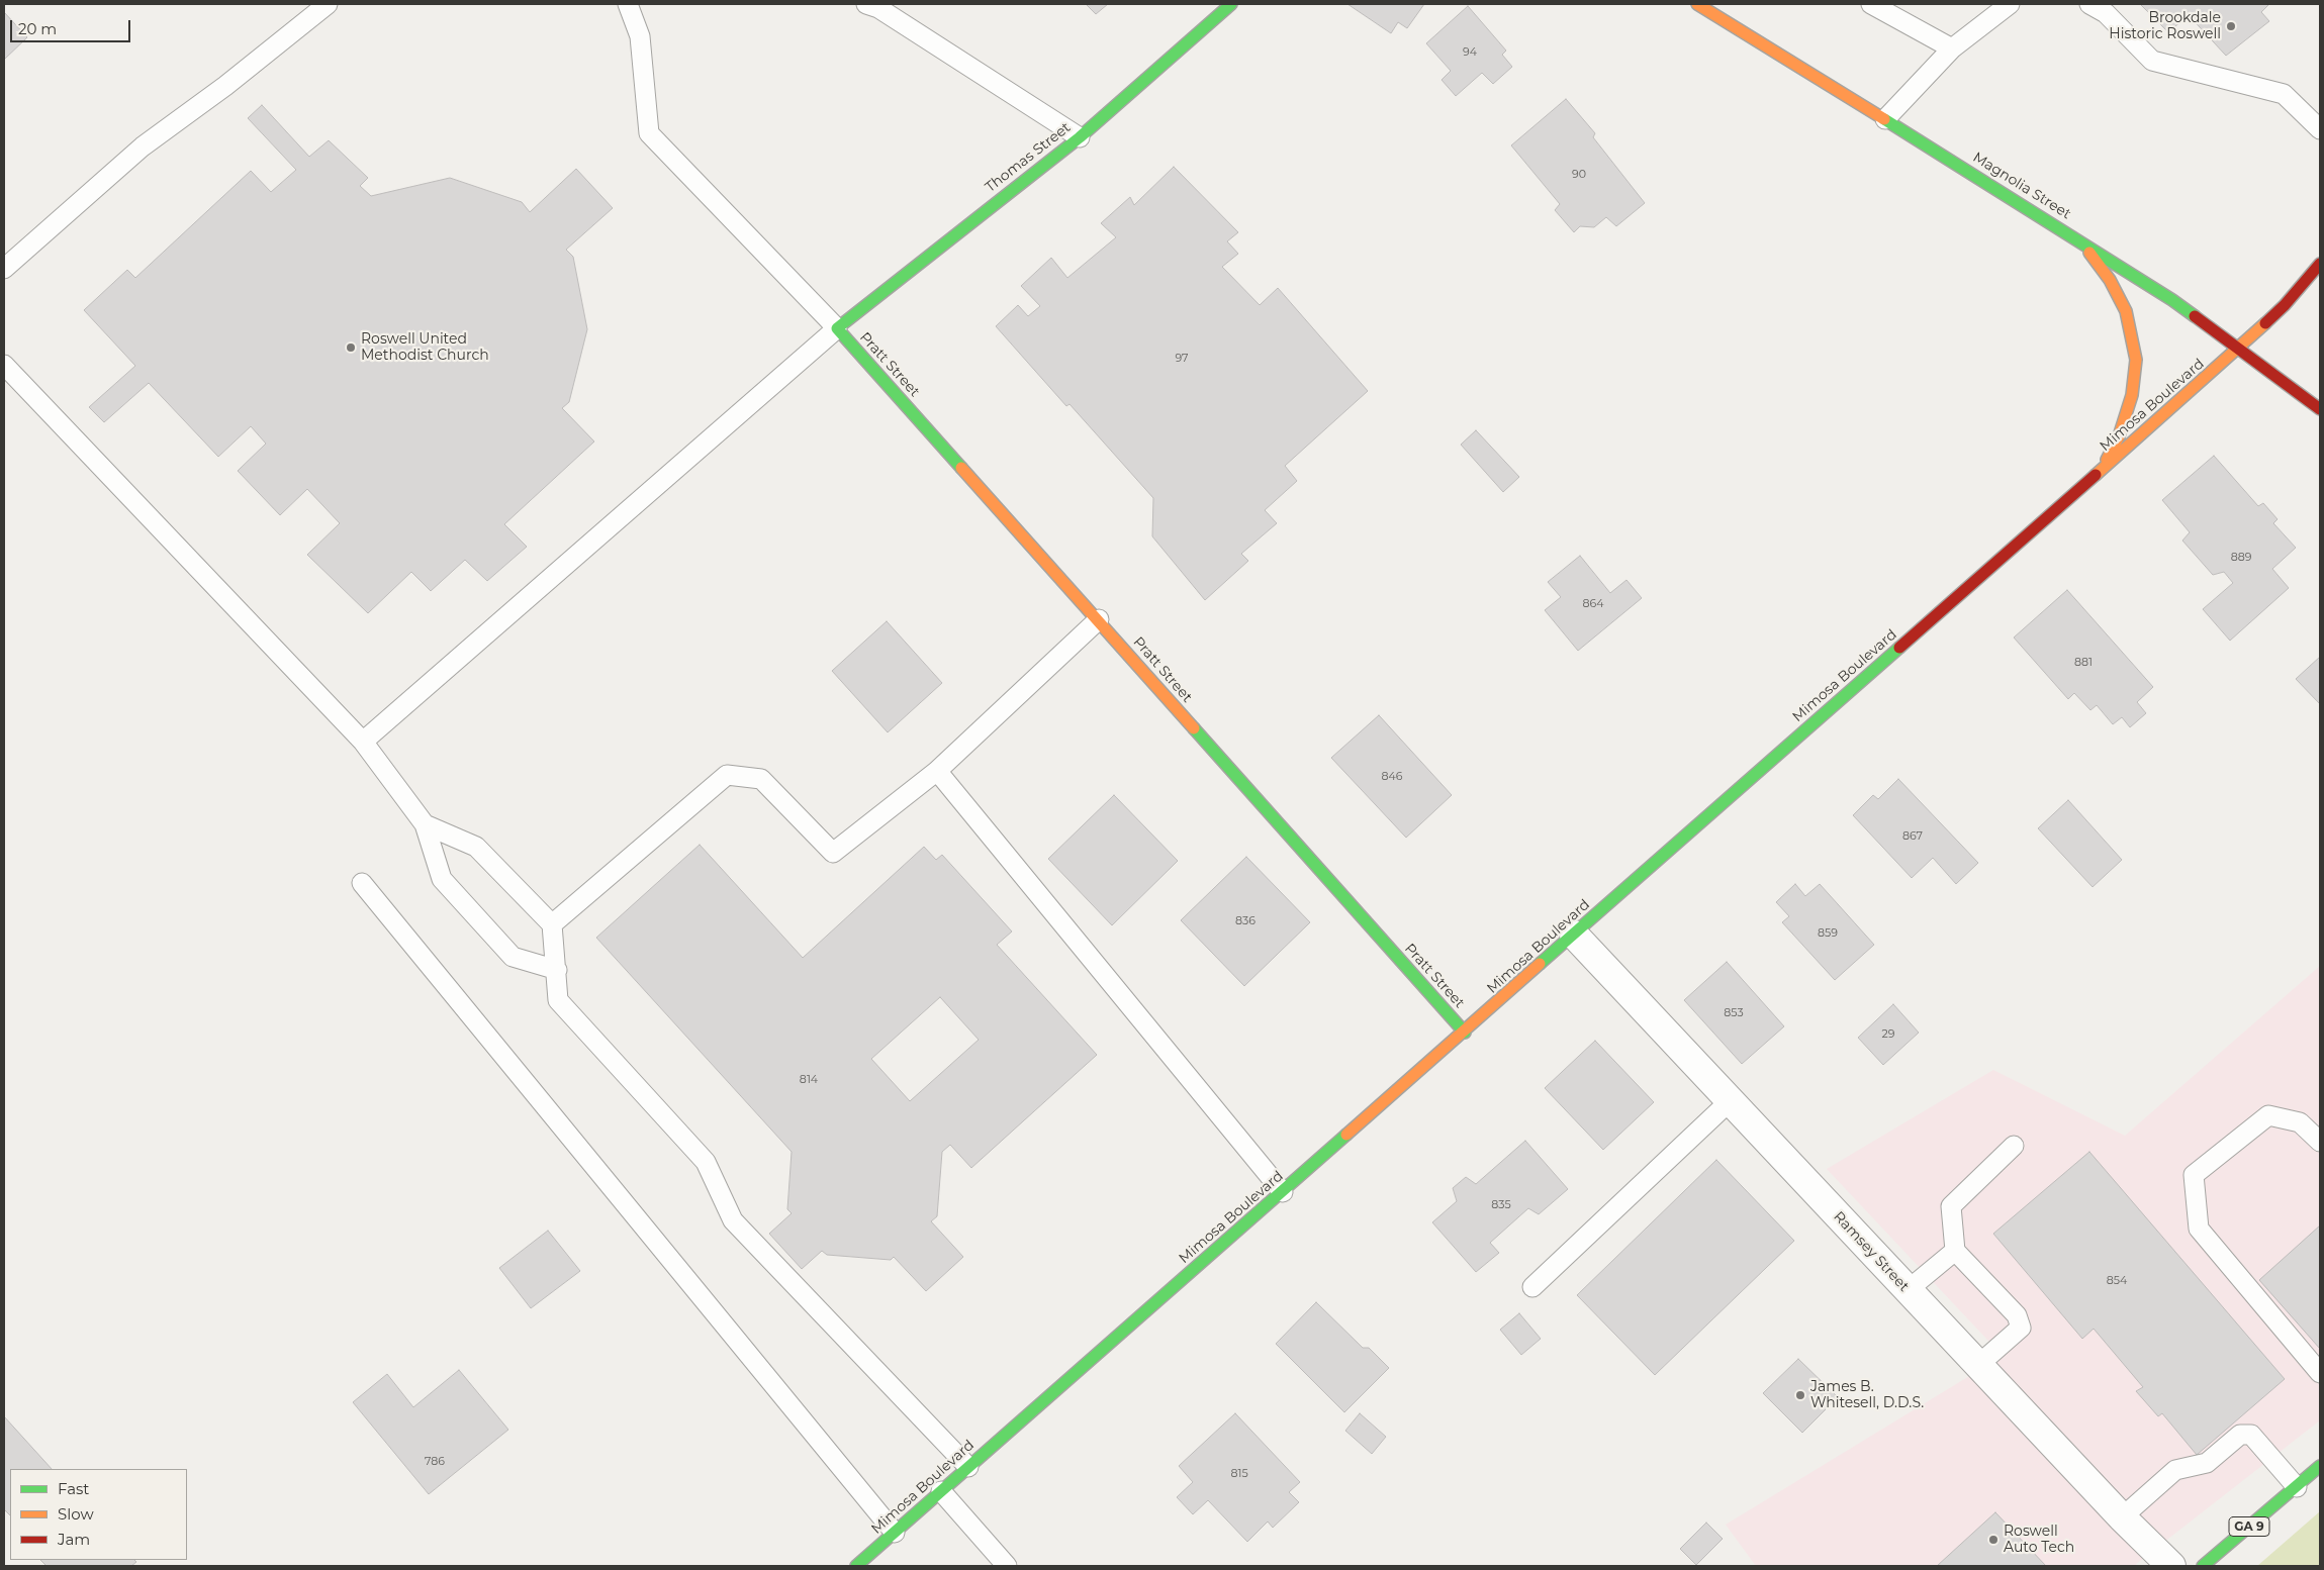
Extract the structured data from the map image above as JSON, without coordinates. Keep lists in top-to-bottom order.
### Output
{
  "streets": {
    "main road": [
      "Thomas Street",
      "Magnolia Street",
      "Pratt Street",
      "Mimosa Boulevard",
      "GA 9"
    ],
    "street": ["Ramsey Street"]
  },
  "crossings": [
    ["Thomas Street", "Pratt Street"],
    ["Magnolia Street", "Mimosa Boulevard"],
    ["Pratt Street", "Mimosa Boulevard"],
    ["Mimosa Boulevard", "Ramsey Street"]
  ],
  "places": [
    "Brookdale Historic Roswell",
    "Roswell United Methodist Church",
    "James B. Whitesell, D.D.S.",
    "Roswell Auto Tech"
  ],
  "house_numbers": [
    "94",
    "90",
    "97",
    "889",
    "864",
    "881",
    "846",
    "867",
    "836",
    "859",
    "853",
    "29",
    "814",
    "835",
    "854",
    "786",
    "815"
  ],
  "legend": ["Fast", "Slow", "Jam"],
  "scale_bar": "20 m"
}
